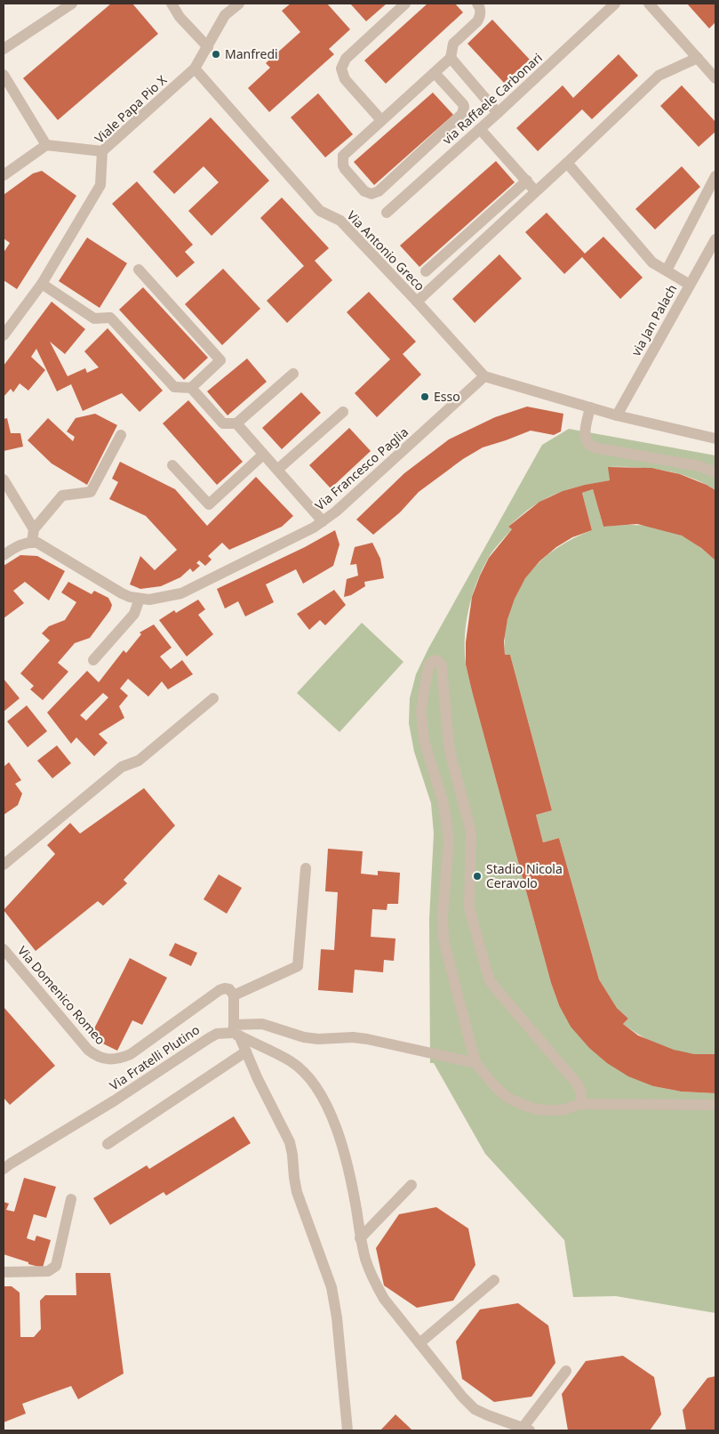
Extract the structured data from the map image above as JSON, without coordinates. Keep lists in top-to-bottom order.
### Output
{
  "streets": {
    "street": [
      "via Raffaele Carbonari",
      "Viale Papa Pio X",
      "Via Antonio Greco",
      "via Jan Palach",
      "Via Francesco Paglia",
      "Via Domenico Romeo",
      "Via Fratelli Plutino"
    ]
  },
  "crossings": [
    ["Viale Papa Pio X", "Via Antonio Greco"],
    ["Via Antonio Greco", "Via Francesco Paglia"]
  ],
  "places": ["Manfredi", "Esso", "Stadio Nicola Ceravolo"]
}
